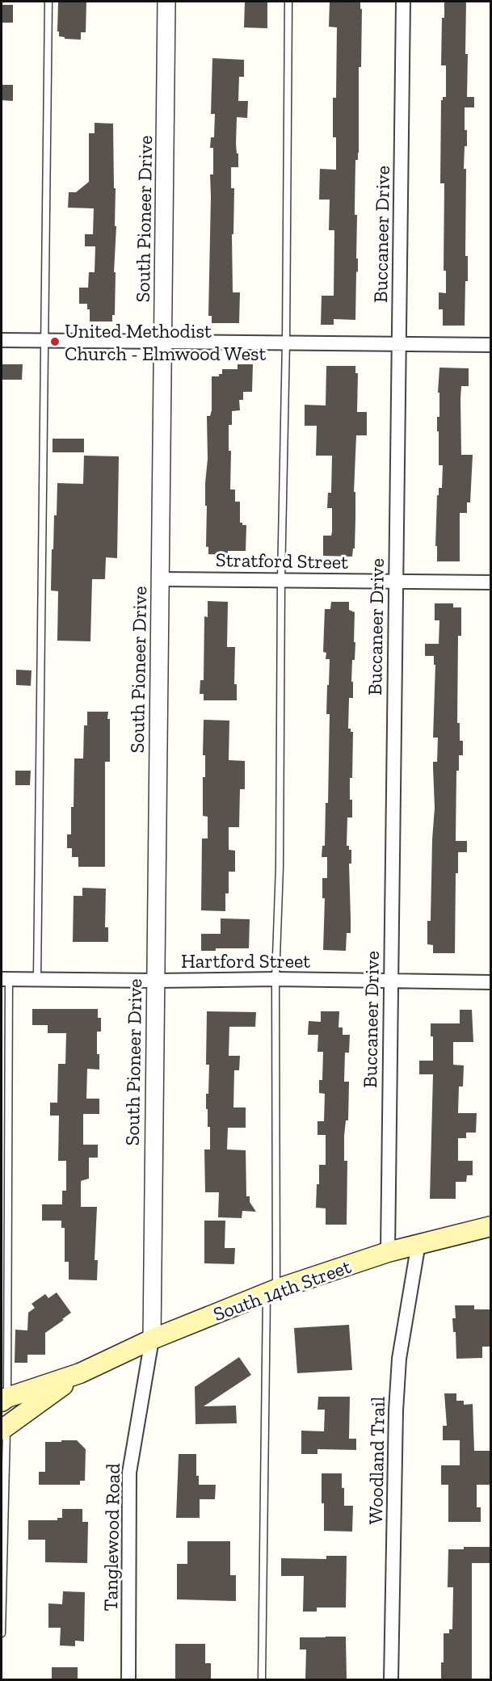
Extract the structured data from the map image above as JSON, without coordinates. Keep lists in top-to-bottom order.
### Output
{
  "streets": {
    "main road": ["South 14th Street"],
    "street": [
      "South Pioneer Drive",
      "Buccaneer Drive",
      "Stratford Street",
      "Hartford Street",
      "Woodland Trail",
      "Tanglewood Road"
    ]
  },
  "crossings": [
    ["South Pioneer Drive", "Stratford Street"],
    ["South Pioneer Drive", "Hartford Street"],
    ["South Pioneer Drive", "South 14th Street"],
    ["South Pioneer Drive", "Tanglewood Road"],
    ["Buccaneer Drive", "Stratford Street"],
    ["Buccaneer Drive", "Hartford Street"],
    ["Buccaneer Drive", "South 14th Street"],
    ["South 14th Street", "Woodland Trail"],
    ["South 14th Street", "Tanglewood Road"]
  ],
  "places": ["United Methodist Church - Elmwood West"]
}
